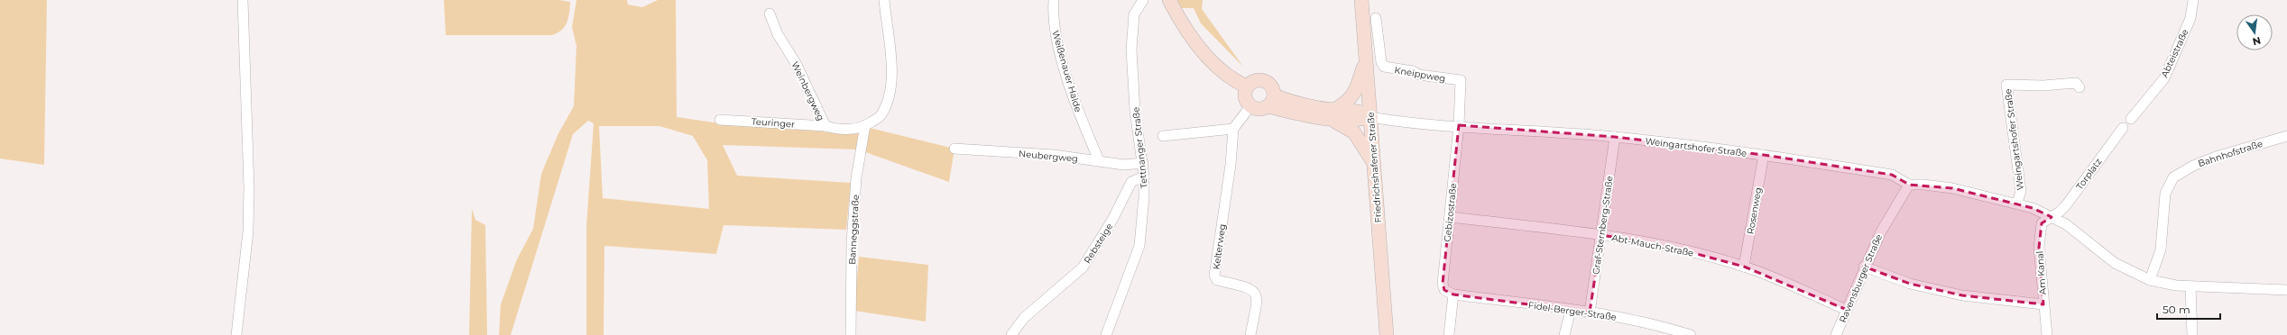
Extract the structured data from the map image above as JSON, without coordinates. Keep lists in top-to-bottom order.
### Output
{
  "streets": {
    "street": [
      "Abteistraße",
      "Weißenauer Halde",
      "Kneippweg",
      "Weinbergweg",
      "Teuringer",
      "Weingartshofer Straße",
      "Tettnanger Straße",
      "Bahnhofstraße",
      "Neubergweg",
      "Friedrichshafener Straße",
      "Torplatz",
      "Rosenweg",
      "Gebizostraße",
      "Graf-Sternberg-Straße",
      "Banneggstraße",
      "Rebsteige",
      "Abt-Mauch-Straße",
      "Kelterweg",
      "Am Kanal",
      "Ravensburger Straße",
      "Fidel-Berger-Straße"
    ]
  },
  "crossings": [
    ["Weißenauer Halde", "Neubergweg"],
    ["Kneippweg", "Weingartshofer Straße"],
    ["Kneippweg", "Gebizostraße"],
    ["Weinbergweg", "Teuringer"],
    ["Weinbergweg", "Banneggstraße"],
    ["Weingartshofer Straße", "Friedrichshafener Straße"],
    ["Weingartshofer Straße", "Torplatz"],
    ["Weingartshofer Straße", "Rosenweg"],
    ["Weingartshofer Straße", "Gebizostraße"],
    ["Weingartshofer Straße", "Graf-Sternberg-Straße"],
    ["Weingartshofer Straße", "Am Kanal"],
    ["Weingartshofer Straße", "Ravensburger Straße"],
    ["Tettnanger Straße", "Neubergweg"],
    ["Tettnanger Straße", "Rebsteige"],
    ["Torplatz", "Am Kanal"],
    ["Rosenweg", "Abt-Mauch-Straße"],
    ["Gebizostraße", "Abt-Mauch-Straße"],
    ["Gebizostraße", "Fidel-Berger-Straße"],
    ["Graf-Sternberg-Straße", "Abt-Mauch-Straße"],
    ["Graf-Sternberg-Straße", "Fidel-Berger-Straße"],
    ["Abt-Mauch-Straße", "Ravensburger Straße"]
  ],
  "scale_bar": "50 m",
  "north": "bottom"
}
